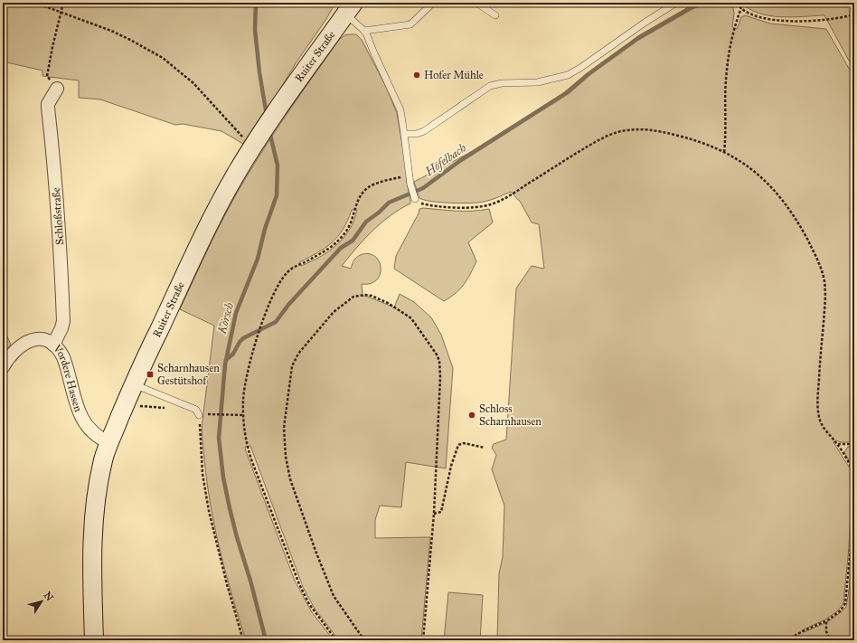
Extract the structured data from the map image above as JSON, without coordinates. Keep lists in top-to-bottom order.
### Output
{
  "streets": {
    "main road": ["Ruiter Straße"],
    "street": ["Schloßstraße", "Vordere Hassen"]
  },
  "crossings": [
    ["Ruiter Straße", "Vordere Hassen"],
    ["Schloßstraße", "Vordere Hassen"]
  ],
  "water": ["Höfelbach", "Körsch"],
  "places": {
    "other": ["Hofer Mühle", "Schloss Scharnhausen"],
    "transit": ["Scharnhausen Gestütshof"]
  },
  "north": "top right"
}
